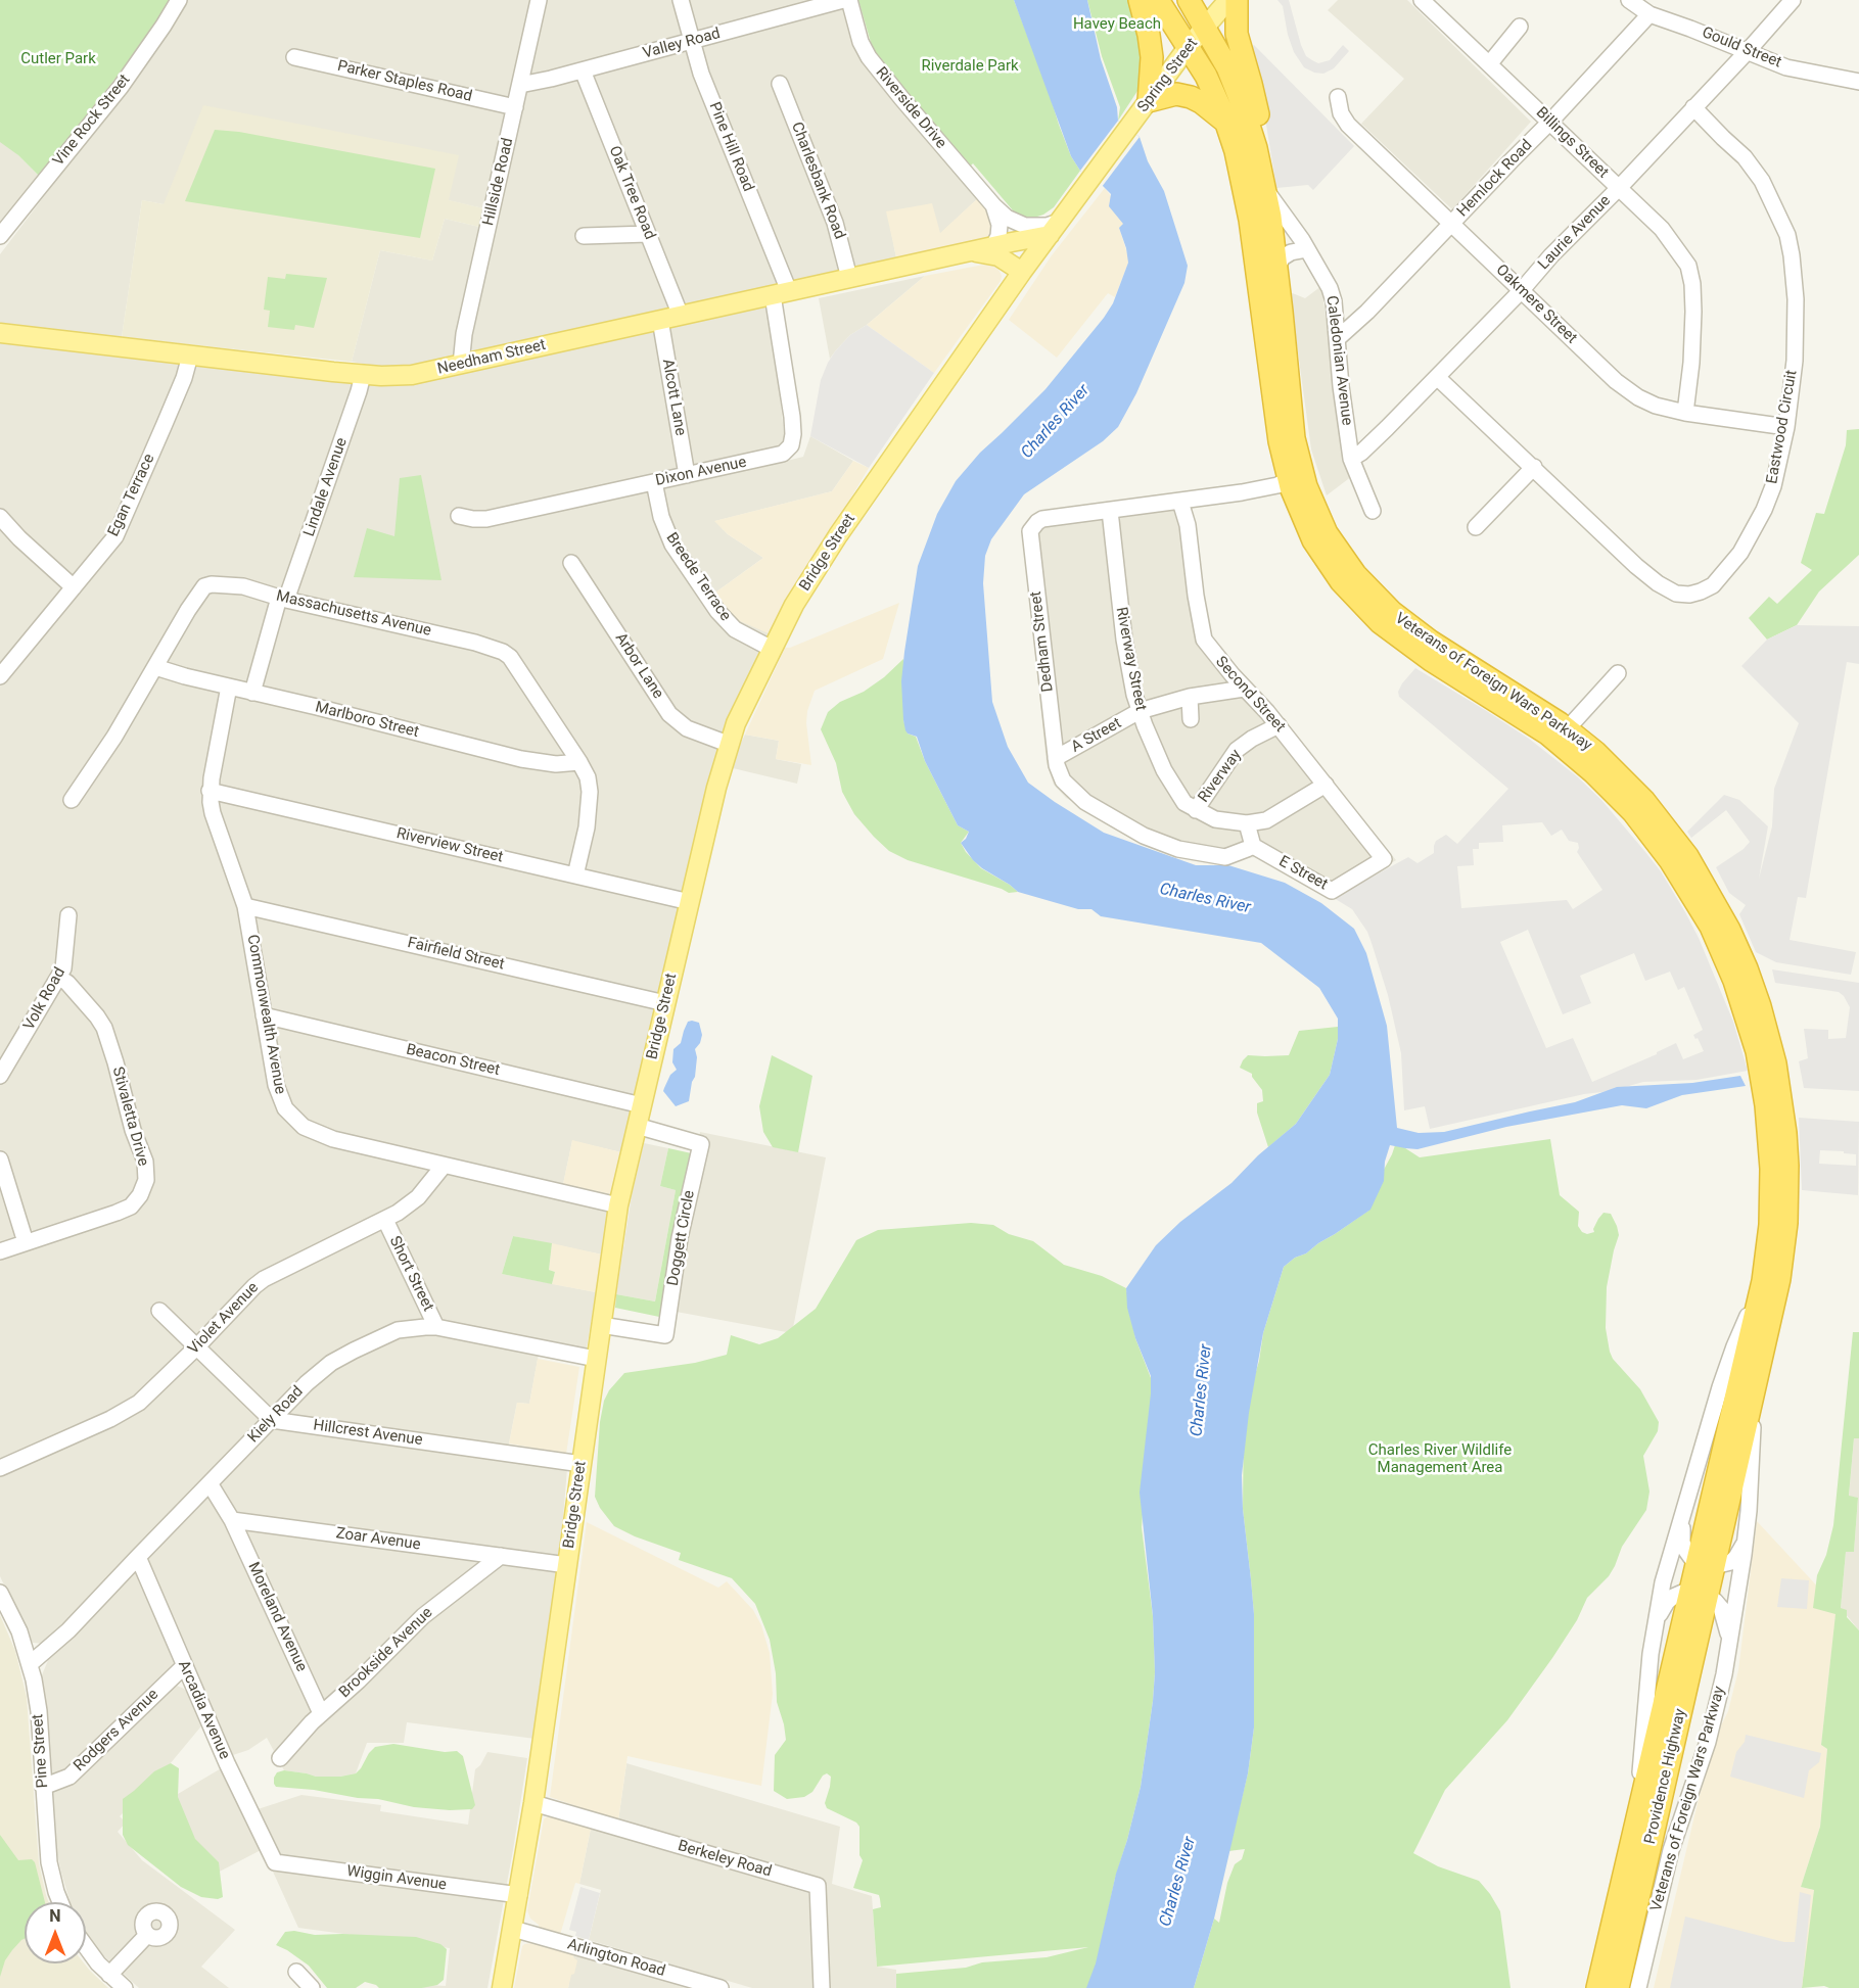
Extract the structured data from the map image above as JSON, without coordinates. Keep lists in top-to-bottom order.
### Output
{
  "streets": {
    "highway": ["Veterans of Foreign Wars Parkway", "Providence Highway"],
    "main road": ["Spring Street", "Needham Street", "Bridge Street"],
    "street": [
      "Valley Road",
      "Gould Street",
      "Parker Staples Road",
      "Riverside Drive",
      "Vine Rock Street",
      "Billings Street",
      "Pine Hill Road",
      "Hemlock Road",
      "Charlesbank Road",
      "Hillside Road",
      "Oak Tree Road",
      "Laurie Avenue",
      "Oakmere Street",
      "Caledonian Avenue",
      "Alcott Lane",
      "Eastwood Circuit",
      "Dixon Avenue",
      "Lindale Avenue",
      "Egan Terrace",
      "Breede Terrace",
      "Massachusetts Avenue",
      "Dedham Street",
      "Riverway Street",
      "Arbor Lane",
      "Second Street",
      "Marlboro Street",
      "A Street",
      "Riverway",
      "Riverview Street",
      "E Street",
      "Fairfield Street",
      "Volk Road",
      "Commonwealth Avenue",
      "Beacon Street",
      "Stivaletta Drive",
      "Doggett Circle",
      "Short Street",
      "Violet Avenue",
      "Kiely Road",
      "Hillcrest Avenue",
      "Zoar Avenue",
      "Moreland Avenue",
      "Brookside Avenue",
      "Arcadia Avenue",
      "Rodgers Avenue",
      "Pine Street",
      "Berkeley Road",
      "Wiggin Avenue",
      "Arlington Road"
    ]
  },
  "crossings": [
    ["Valley Road", "Pine Hill Road"],
    ["Valley Road", "Hillside Road"],
    ["Valley Road", "Oak Tree Road"],
    ["Gould Street", "Hemlock Road"],
    ["Gould Street", "Laurie Avenue"],
    ["Spring Street", "Bridge Street"],
    ["Spring Street", "Veterans of Foreign Wars Parkway"],
    ["Parker Staples Road", "Hillside Road"],
    ["Riverside Drive", "Needham Street"],
    ["Riverside Drive", "Bridge Street"],
    ["Billings Street", "Hemlock Road"],
    ["Billings Street", "Laurie Avenue"],
    ["Billings Street", "Oakmere Street"],
    ["Pine Hill Road", "Needham Street"],
    ["Pine Hill Road", "Dixon Avenue"],
    ["Hemlock Road", "Oakmere Street"],
    ["Hemlock Road", "Caledonian Avenue"],
    ["Charlesbank Road", "Needham Street"],
    ["Hillside Road", "Needham Street"],
    ["Oak Tree Road", "Needham Street"],
    ["Laurie Avenue", "Oakmere Street"],
    ["Laurie Avenue", "Caledonian Avenue"],
    ["Laurie Avenue", "Eastwood Circuit"],
    ["Oakmere Street", "Eastwood Circuit"],
    ["Needham Street", "Alcott Lane"],
    ["Needham Street", "Dixon Avenue"],
    ["Needham Street", "Lindale Avenue"],
    ["Needham Street", "Egan Terrace"],
    ["Needham Street", "Bridge Street"],
    ["Caledonian Avenue", "Veterans of Foreign Wars Parkway"],
    ["Alcott Lane", "Dixon Avenue"],
    ["Dixon Avenue", "Breede Terrace"],
    ["Lindale Avenue", "Massachusetts Avenue"],
    ["Lindale Avenue", "Marlboro Street"],
    ["Bridge Street", "Breede Terrace"],
    ["Bridge Street", "Arbor Lane"],
    ["Bridge Street", "Riverview Street"],
    ["Bridge Street", "Fairfield Street"],
    ["Bridge Street", "Commonwealth Avenue"],
    ["Bridge Street", "Beacon Street"],
    ["Bridge Street", "Doggett Circle"],
    ["Bridge Street", "Kiely Road"],
    ["Bridge Street", "Hillcrest Avenue"],
    ["Bridge Street", "Zoar Avenue"],
    ["Bridge Street", "Berkeley Road"],
    ["Bridge Street", "Wiggin Avenue"],
    ["Bridge Street", "Arlington Road"],
    ["Massachusetts Avenue", "Marlboro Street"],
    ["Massachusetts Avenue", "Riverview Street"],
    ["Dedham Street", "Riverway Street"],
    ["Dedham Street", "Veterans of Foreign Wars Parkway"],
    ["Dedham Street", "Second Street"],
    ["Dedham Street", "A Street"],
    ["Dedham Street", "E Street"],
    ["Riverway Street", "A Street"],
    ["Riverway Street", "Riverway"],
    ["Veterans of Foreign Wars Parkway", "Providence Highway"],
    ["Second Street", "A Street"],
    ["Second Street", "Riverway"],
    ["Second Street", "E Street"],
    ["Marlboro Street", "Commonwealth Avenue"],
    ["Riverview Street", "Commonwealth Avenue"],
    ["Fairfield Street", "Commonwealth Avenue"],
    ["Volk Road", "Stivaletta Drive"],
    ["Commonwealth Avenue", "Beacon Street"],
    ["Commonwealth Avenue", "Violet Avenue"],
    ["Short Street", "Violet Avenue"],
    ["Short Street", "Kiely Road"],
    ["Kiely Road", "Hillcrest Avenue"],
    ["Kiely Road", "Arcadia Avenue"],
    ["Kiely Road", "Pine Street"],
    ["Zoar Avenue", "Moreland Avenue"],
    ["Zoar Avenue", "Brookside Avenue"],
    ["Moreland Avenue", "Brookside Avenue"],
    ["Arcadia Avenue", "Rodgers Avenue"],
    ["Arcadia Avenue", "Wiggin Avenue"],
    ["Rodgers Avenue", "Pine Street"]
  ],
  "water": ["Charles River"],
  "parks": [
    "Havey Beach",
    "Cutler Park",
    "Riverdale Park",
    "Charles River Wildlife Management Area"
  ],
  "north": "top"
}
